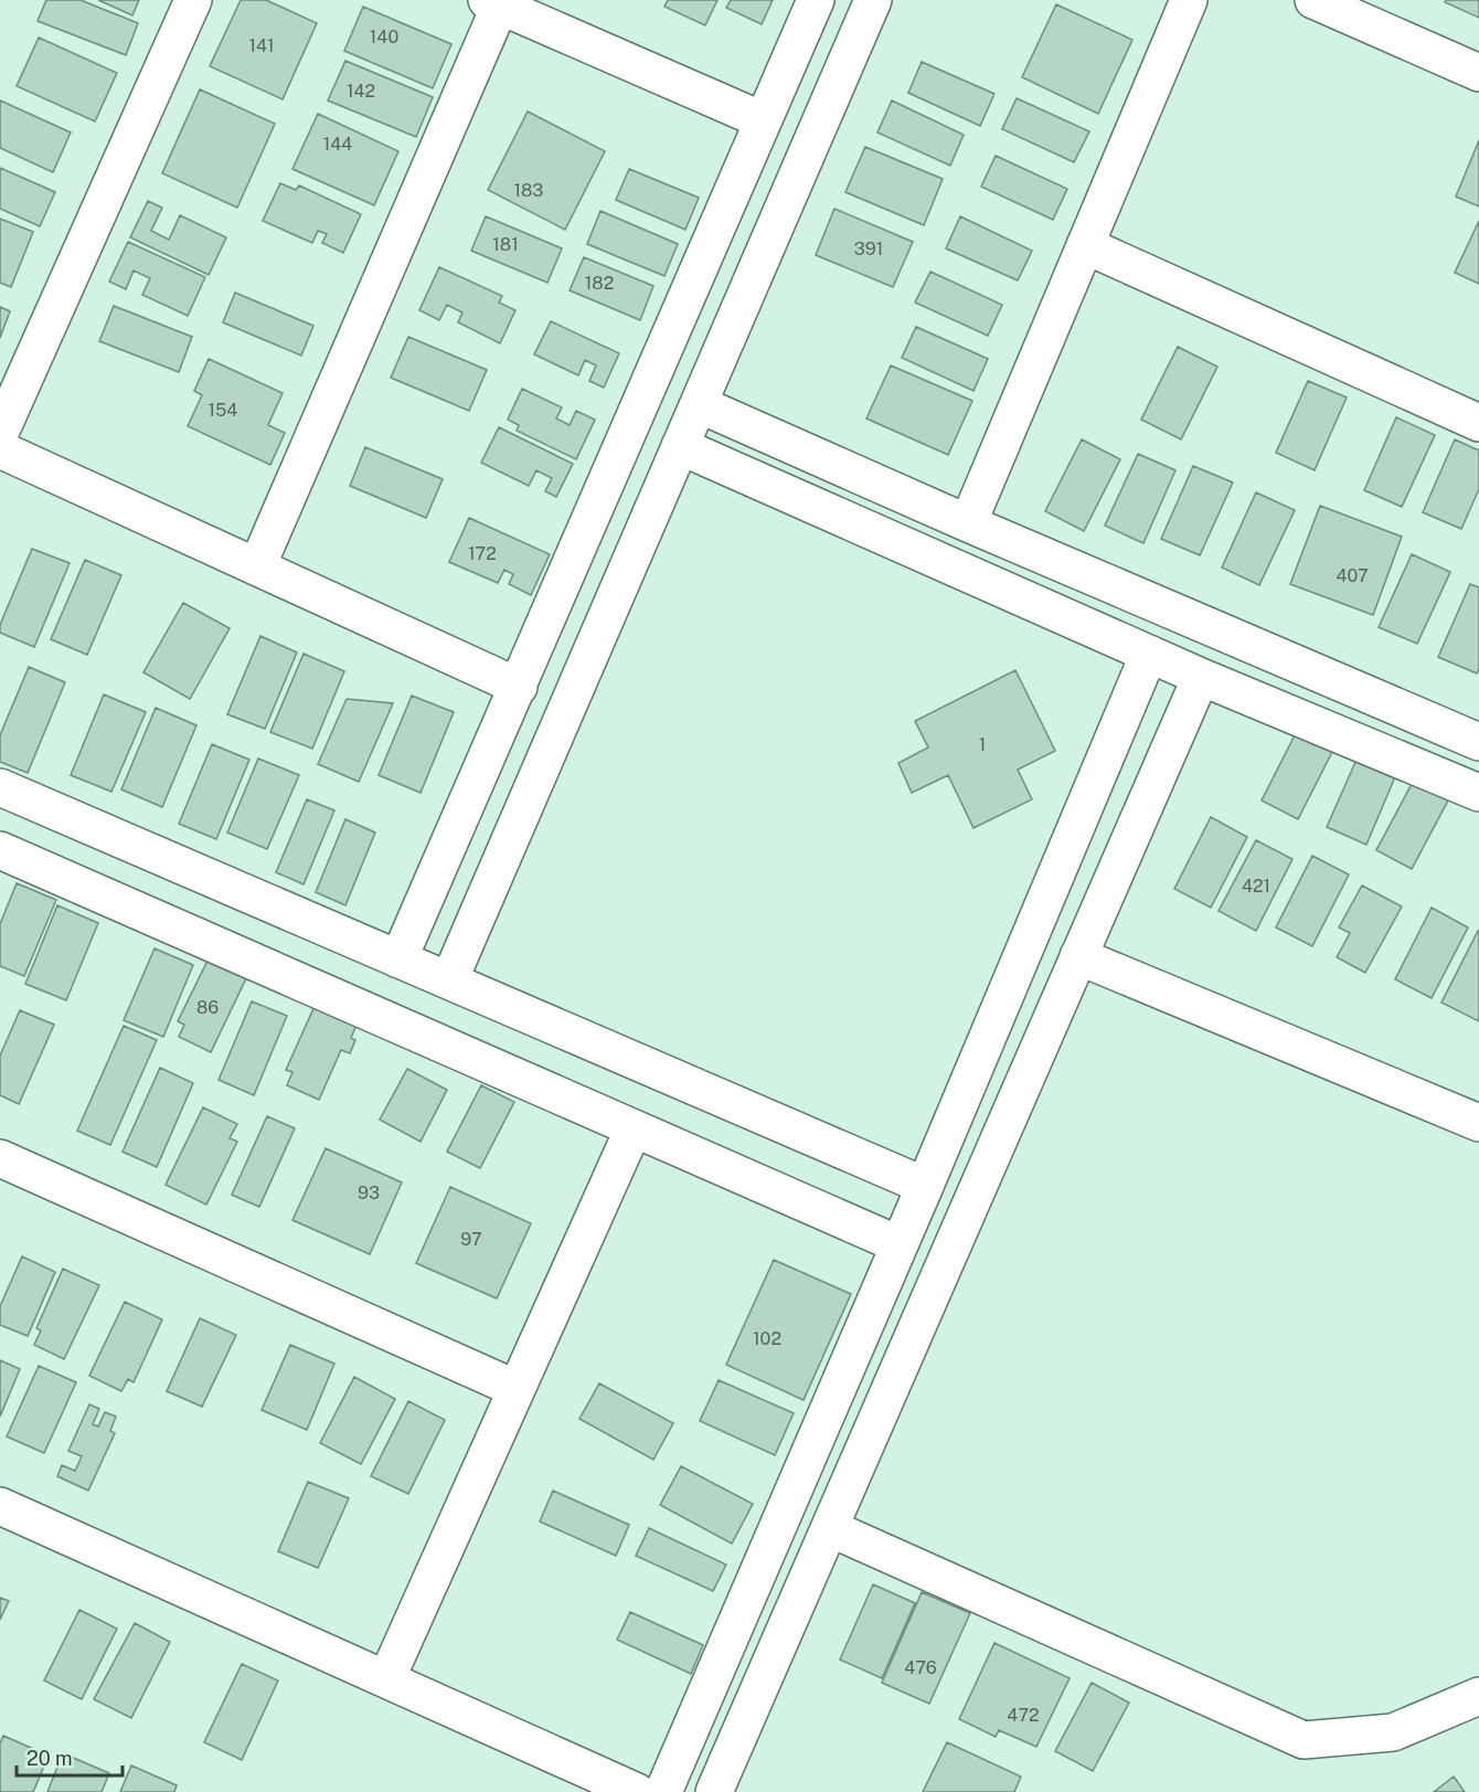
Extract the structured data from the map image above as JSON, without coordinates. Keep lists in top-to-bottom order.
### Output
{
  "house_numbers": [
    "140",
    "141",
    "142",
    "144",
    "183",
    "181",
    "391",
    "182",
    "154",
    "172",
    "407",
    "1",
    "421",
    "86",
    "93",
    "97",
    "102",
    "476",
    "472"
  ],
  "scale_bar": "20 m"
}
